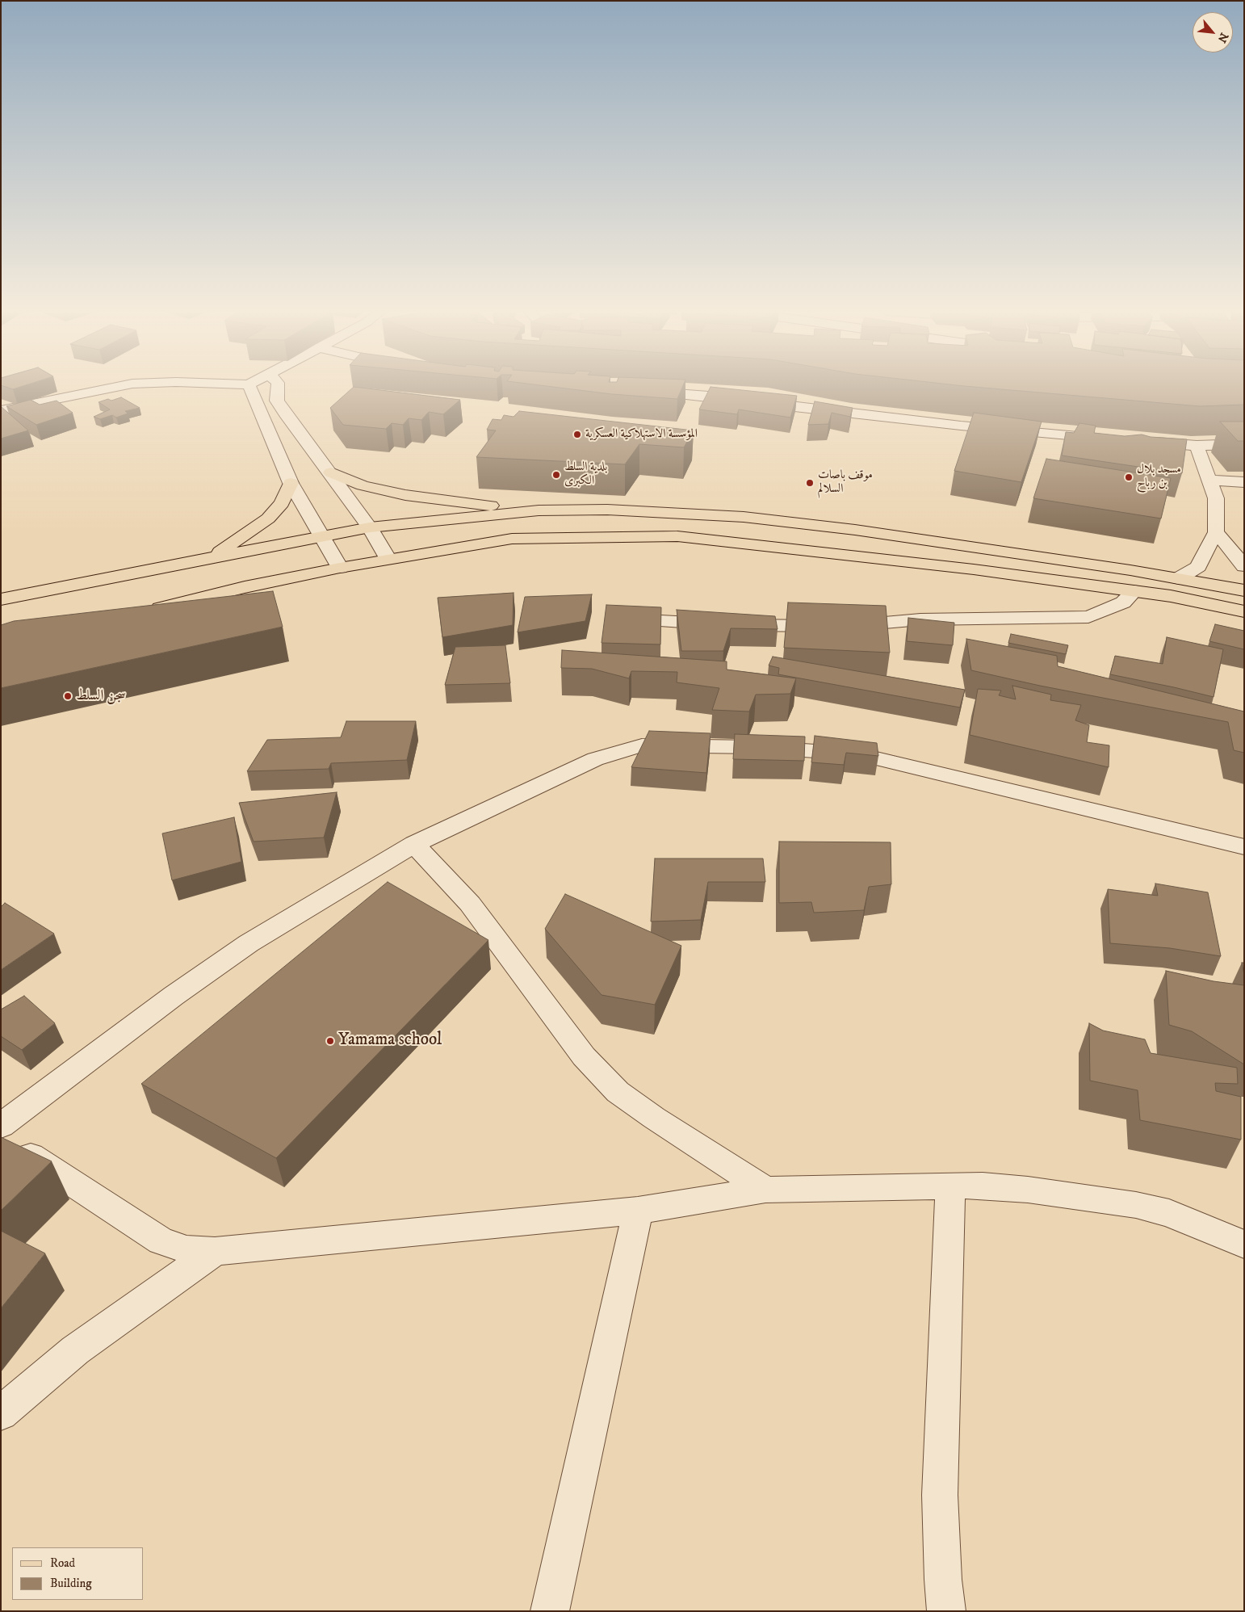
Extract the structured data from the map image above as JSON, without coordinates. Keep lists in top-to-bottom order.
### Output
{
  "places": [
    "المؤسسة الاستهلاكية العسكرية",
    "بلدية السلط الكبرى",
    "مسجد بلال بن رباح",
    "موقف باصات السلالم",
    "سجن السلط",
    "Yamama school"
  ],
  "legend": ["Road", "Building"],
  "north": "bottom right"
}
